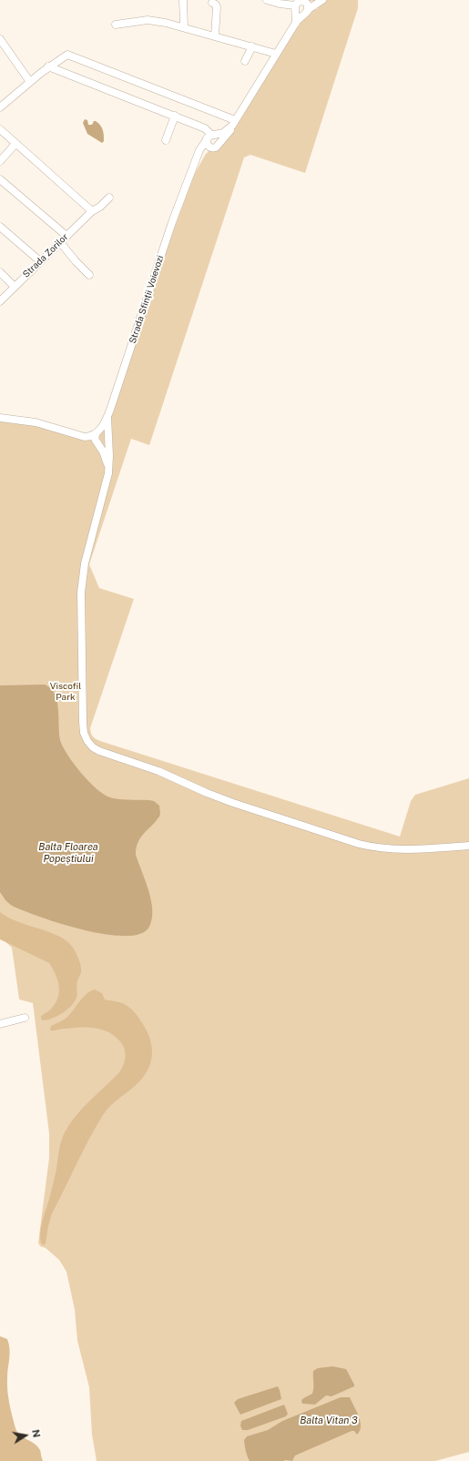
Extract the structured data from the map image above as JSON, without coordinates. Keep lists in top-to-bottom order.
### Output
{
  "streets": {
    "street": ["Strada Zorilor", "Strada Sfinții Voievozi"]
  },
  "water": ["Balta Floarea Popeștiului", "Balta Vitan 3"],
  "parks": ["Viscofil Park"],
  "north": "right"
}
